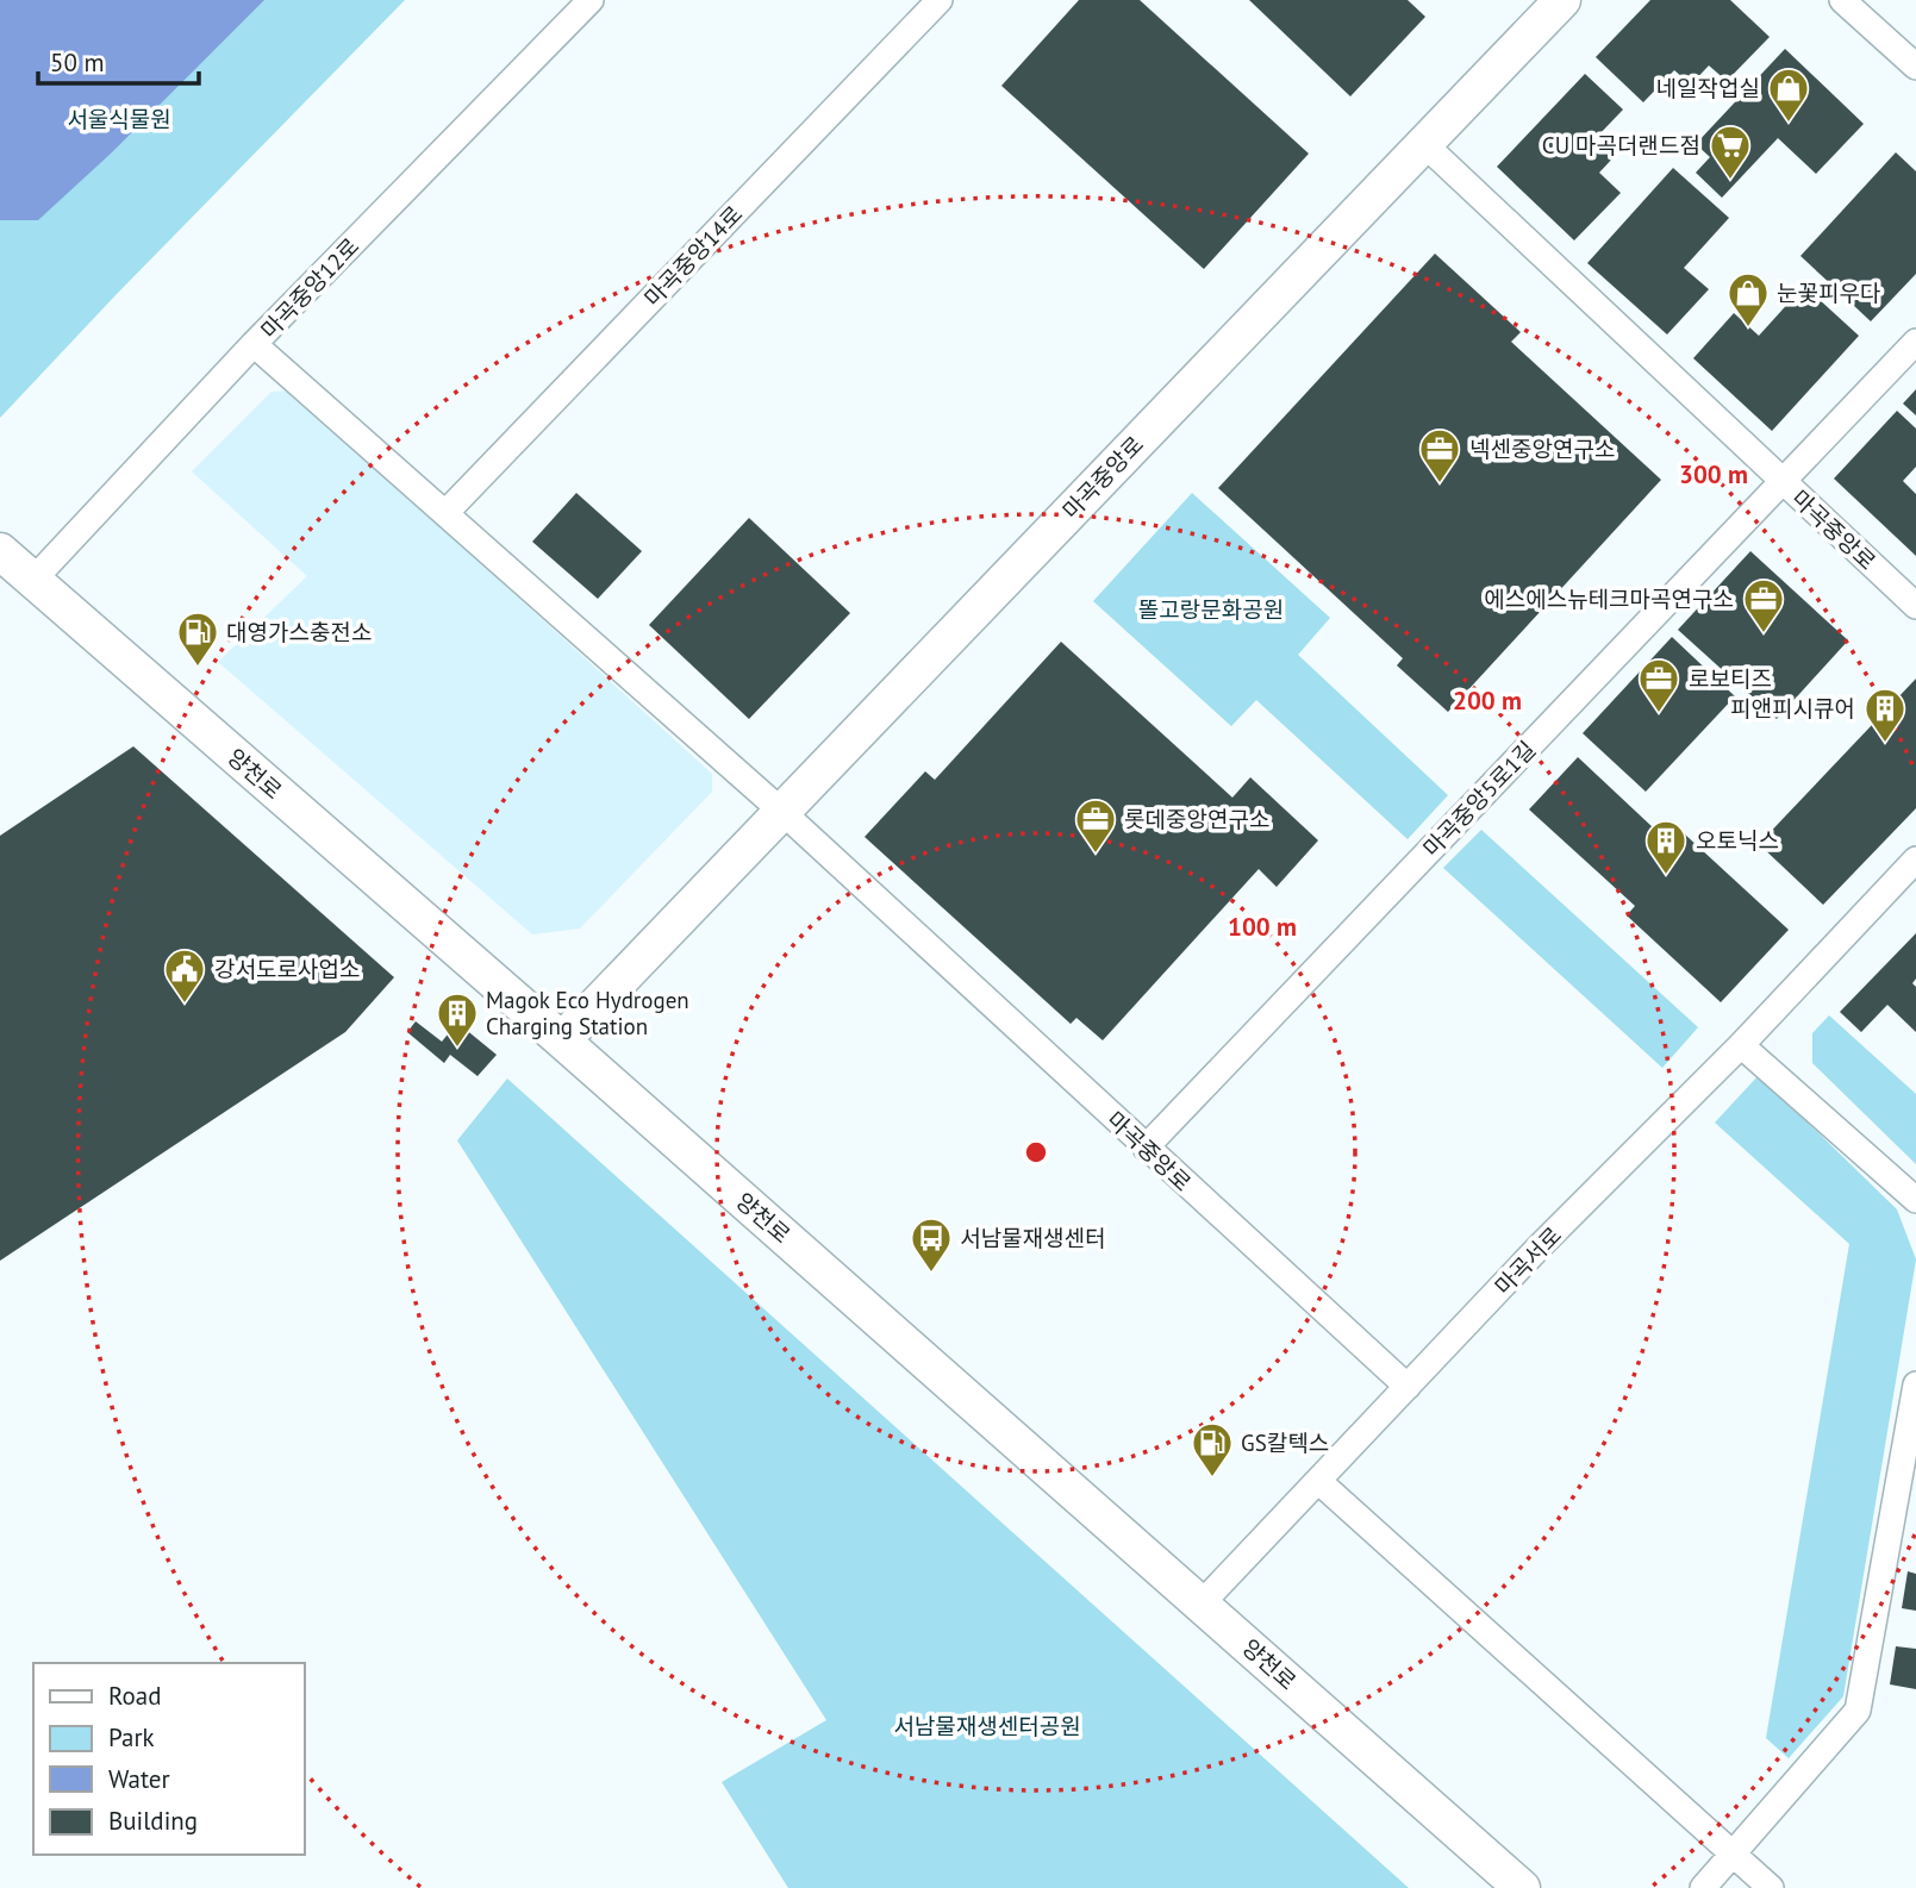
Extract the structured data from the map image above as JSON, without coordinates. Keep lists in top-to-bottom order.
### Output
{
  "streets": {
    "main road": ["마곡중앙로", "양천로"],
    "street": [
      "마곡중앙14로",
      "마곡중앙12로",
      "마곡중앙5로1길",
      "마곡서로"
    ]
  },
  "crossings": [
    ["마곡중앙12로", "양천로"],
    ["마곡중앙로", "양천로"],
    ["마곡중앙로", "마곡중앙5로1길"],
    ["마곡중앙로", "마곡서로"],
    ["양천로", "마곡서로"]
  ],
  "parks": ["서울식물원", "똘고랑문화공원", "서남물재생센터공원"],
  "places": {
    "shop": ["네일작업실", "눈꽃피우다"],
    "supermarket": ["CU 마곡더랜드점"],
    "office": [
      "넥센중앙연구소",
      "에스에스뉴테크마곡연구소",
      "로보티즈",
      "롯데중앙연구소"
    ],
    "fuel station": ["대영가스충전소", "GS칼텍스"],
    "building": ["피앤피시큐어", "오토닉스", "Magok Eco Hydrogen Charging Station"],
    "public building": ["강서도로사업소"],
    "bus stop": ["서남물재생센터"]
  },
  "legend": [
    "Road",
    "Park",
    "Water",
    "Building"
  ],
  "scale_bar": "50 m",
  "rings": ["300 m", "200 m", "100 m"]
}
